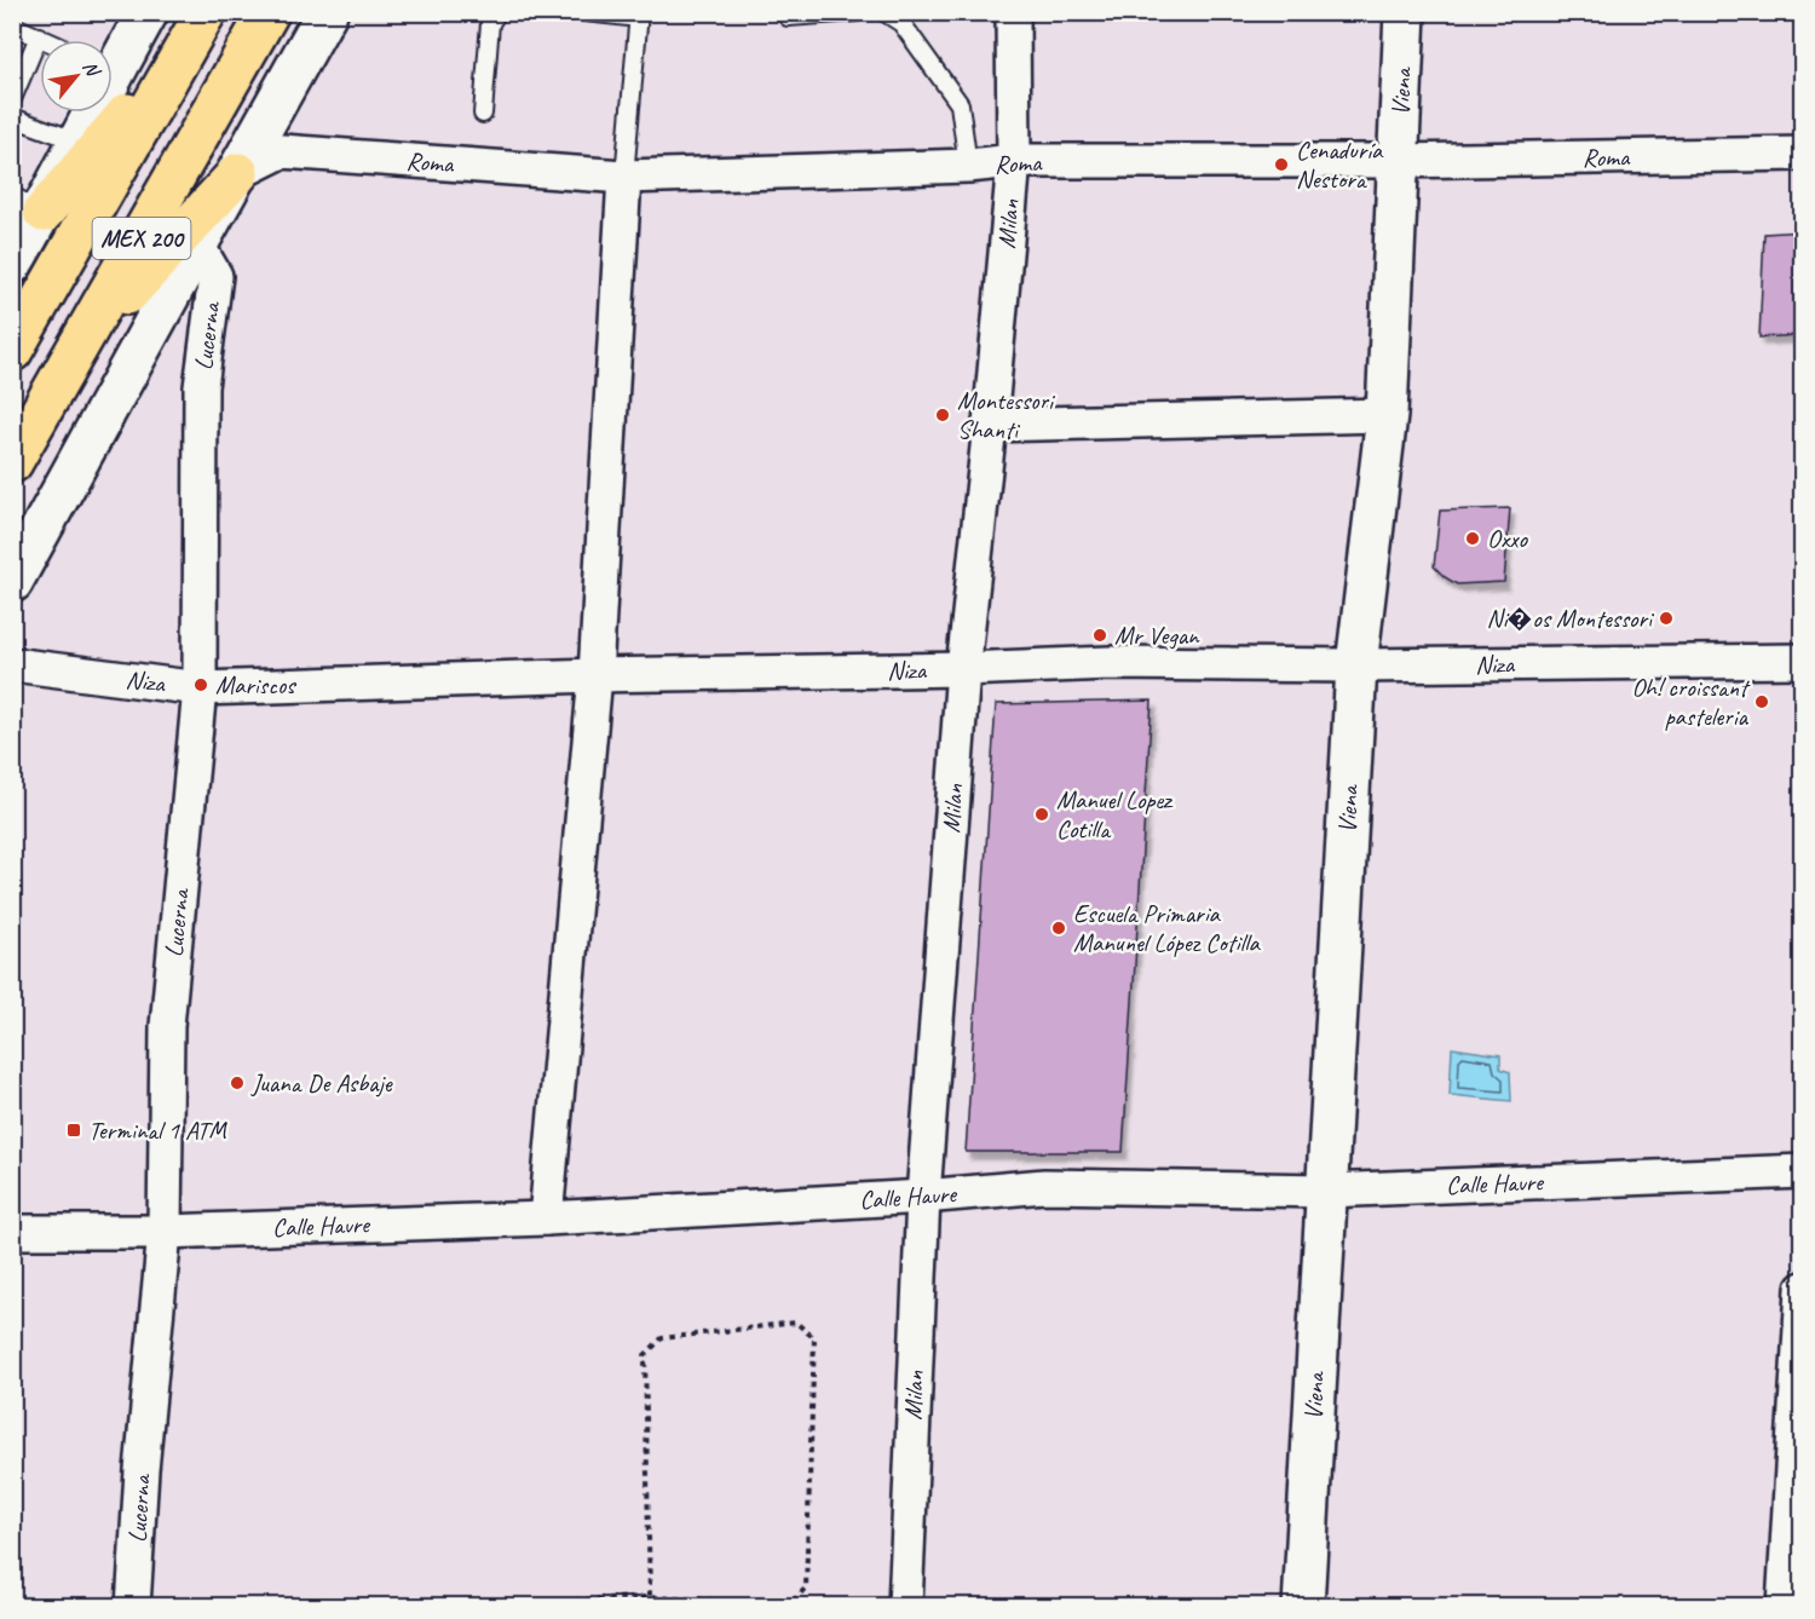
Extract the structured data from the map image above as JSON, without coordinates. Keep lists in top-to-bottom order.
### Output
{
  "streets": {
    "highway": ["MEX 200"],
    "street": [
      "Viena",
      "Roma",
      "Milan",
      "Lucerna",
      "Niza",
      "Calle Havre"
    ]
  },
  "crossings": [
    ["Viena", "Roma"],
    ["Viena", "Niza"],
    ["Viena", "Calle Havre"],
    ["Roma", "Milan"],
    ["Milan", "Niza"],
    ["Milan", "Calle Havre"],
    ["Lucerna", "Niza"],
    ["Lucerna", "Calle Havre"]
  ],
  "places": {
    "other": [
      "Cenaduría Nestora",
      "Montessori Shanti",
      "Oxxo",
      "Ni�os Montessori",
      "Mr Vegan",
      "Mariscos",
      "Oh! croissant pasteleria",
      "Manuel Lopez Cotilla",
      "Escuela Primaria Manunel López Cotilla",
      "Juana De Asbaje"
    ],
    "transit": ["Terminal 1 ATM"]
  },
  "north": "top right"
}
